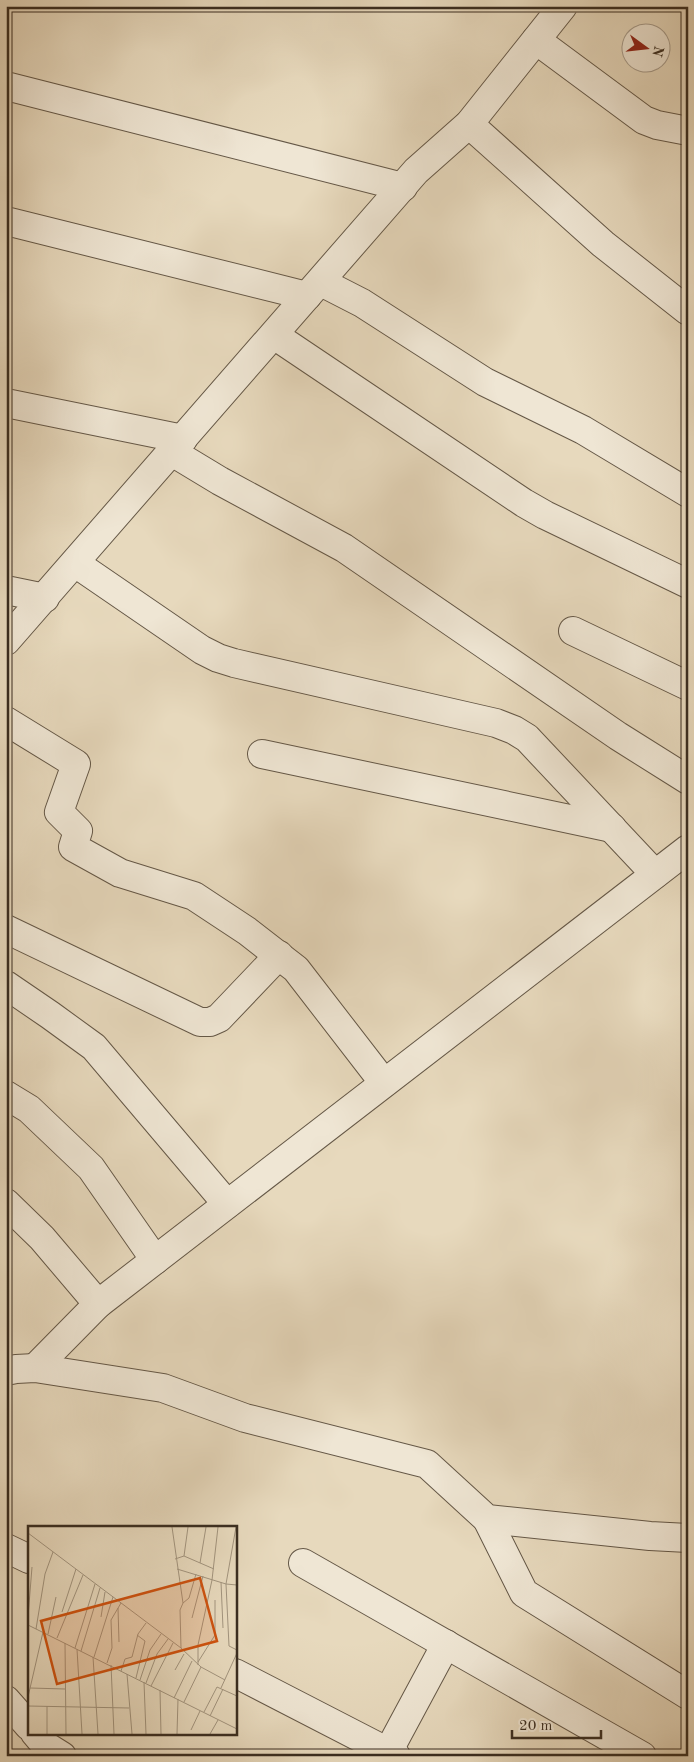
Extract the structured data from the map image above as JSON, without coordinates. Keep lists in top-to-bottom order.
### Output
{
  "scale_bar": "20 m",
  "north": "right"
}
